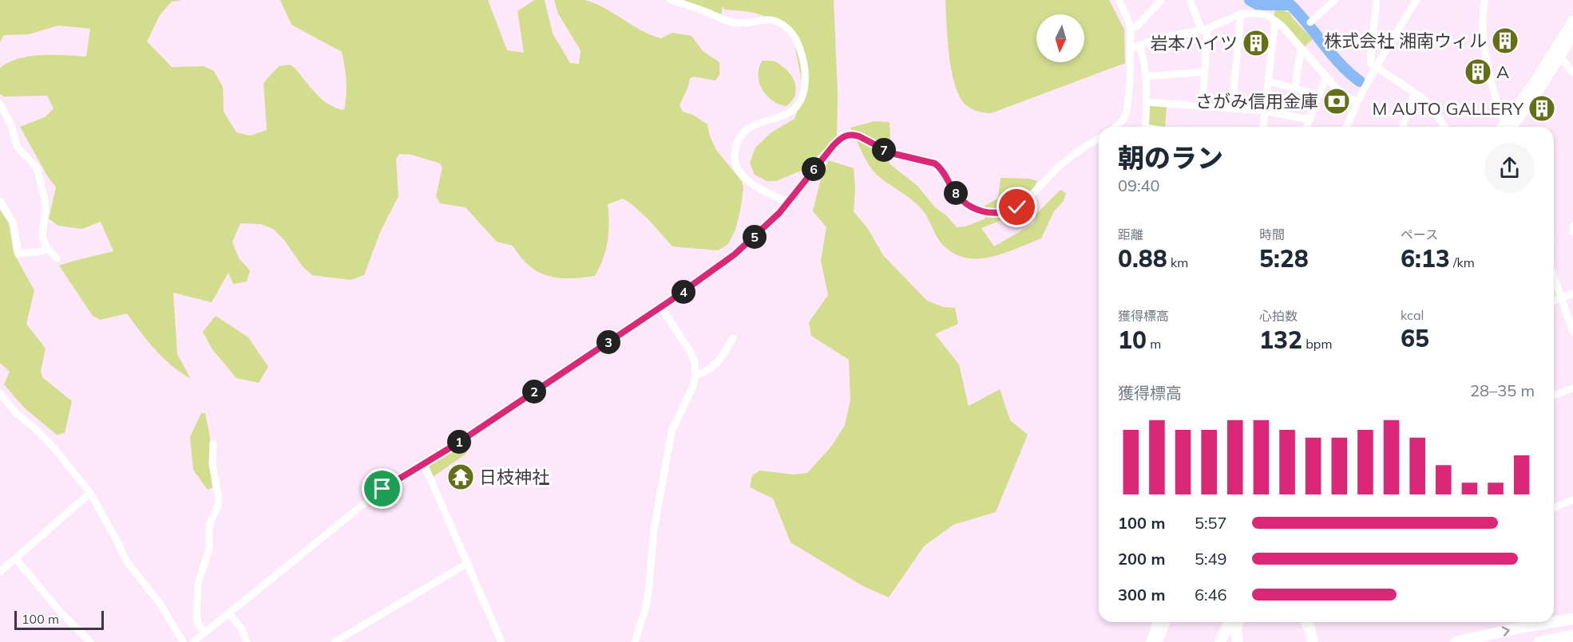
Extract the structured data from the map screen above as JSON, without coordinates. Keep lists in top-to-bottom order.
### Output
{
  "places": {
    "building": [
      "株式会社 湘南ウィル",
      "岩本ハイツ",
      "A",
      "M AUTO GALLERY"
    ],
    "bank": ["さがみ信用金庫"],
    "temple": ["日枝神社"]
  },
  "scale_bar": "100 m",
  "north": "bottom",
  "page": {
    "heading": ["朝のラン", "09:40"],
    "pins": [
      "7",
      "6",
      "8",
      "5",
      "4",
      "3",
      "2",
      "1"
    ],
    "stats": [
      ["距離", "0.88 km"],
      ["時間", "5:28"],
      ["ペース", "6:13 /km"],
      ["獲得標高", "10 m"],
      ["心拍数", "132 bpm"],
      ["kcal", "65"]
    ],
    "chart": ["獲得標高", "28–35 m"],
    "list": [
      {
        "name": "100 m",
        "note": "5:57"
      },
      {
        "name": "200 m",
        "note": "5:49"
      },
      {
        "name": "300 m",
        "note": "6:46"
      }
    ],
    "scale": "100 m"
  }
}
